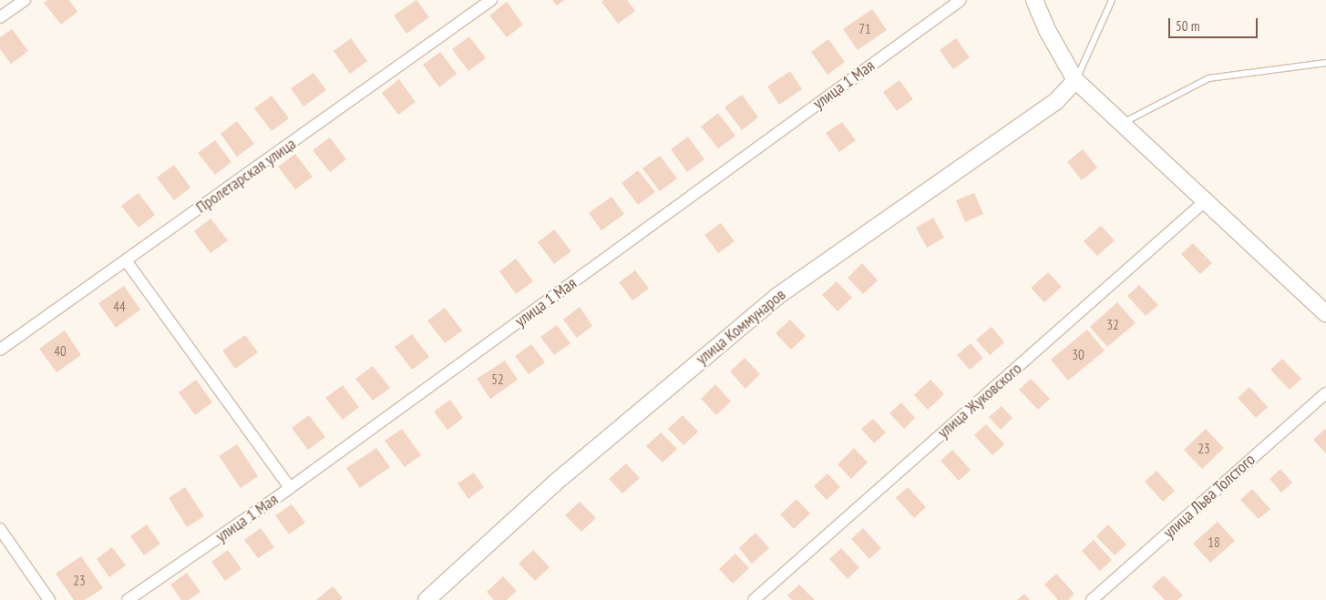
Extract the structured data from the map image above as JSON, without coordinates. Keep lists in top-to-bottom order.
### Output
{
  "streets": {
    "main road": ["улица Коммунаров"],
    "street": [
      "улица 1 Мая",
      "Пролетарская улица",
      "улица Жуковского",
      "улица Льва Толстого"
    ]
  },
  "house_numbers": [
    "71",
    "44",
    "32",
    "40",
    "30",
    "52",
    "23",
    "18",
    "23"
  ],
  "scale_bar": "50 m"
}
